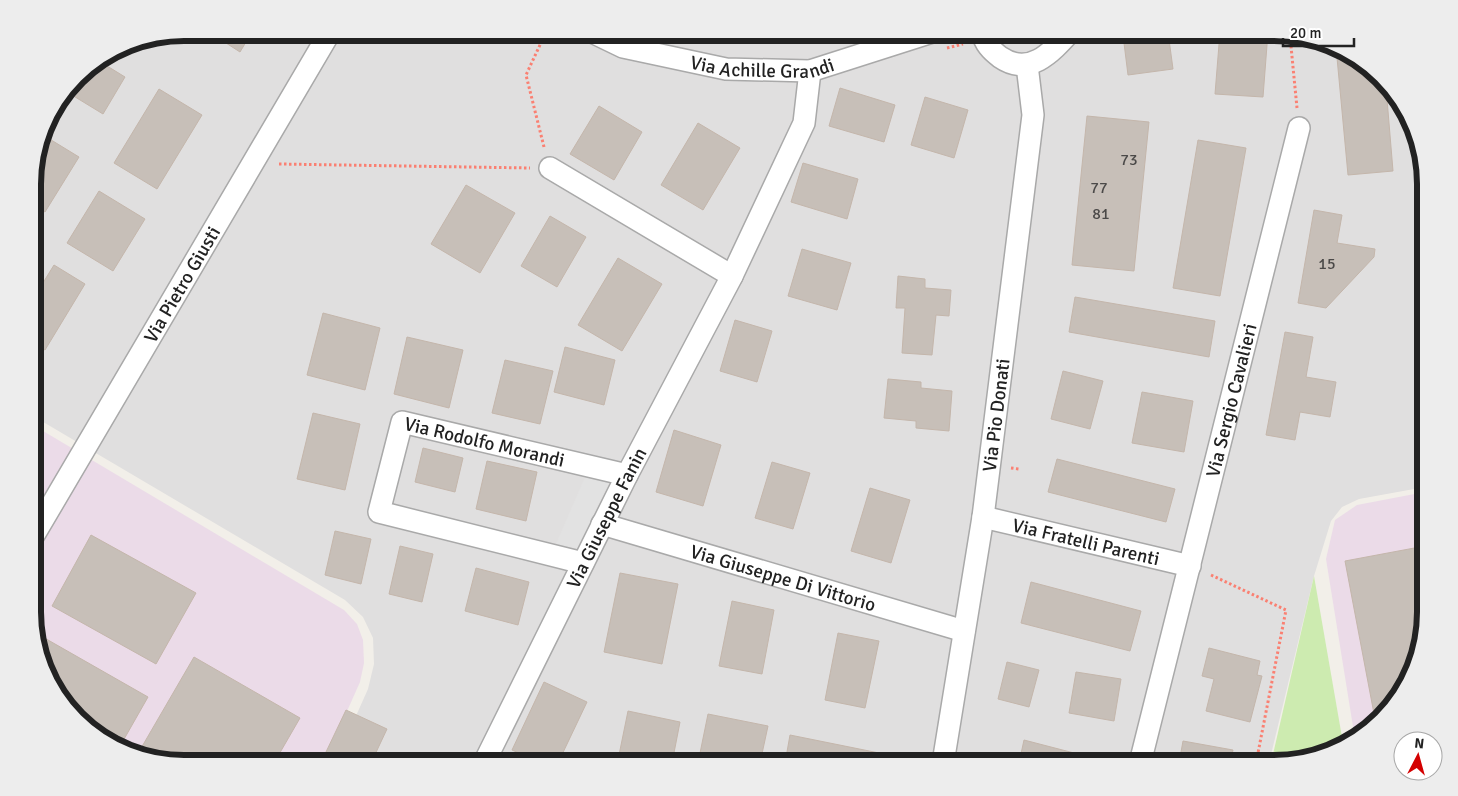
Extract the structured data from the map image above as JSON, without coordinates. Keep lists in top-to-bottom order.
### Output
{
  "streets": {
    "street": [
      "Via Achille Grandi",
      "Via Pietro Giusti",
      "Via Sergio Cavalieri",
      "Via Pio Donati",
      "Via Rodolfo Morandi",
      "Via Giuseppe Fanin",
      "Via Fratelli Parenti",
      "Via Giuseppe Di Vittorio"
    ]
  },
  "crossings": [
    ["Via Achille Grandi", "Via Giuseppe Fanin"],
    ["Via Sergio Cavalieri", "Via Fratelli Parenti"],
    ["Via Pio Donati", "Via Fratelli Parenti"],
    ["Via Pio Donati", "Via Giuseppe Di Vittorio"],
    ["Via Rodolfo Morandi", "Via Giuseppe Fanin"],
    ["Via Giuseppe Fanin", "Via Giuseppe Di Vittorio"]
  ],
  "house_numbers": [
    "73",
    "77",
    "81",
    "15"
  ],
  "scale_bar": "20 m",
  "north": "top"
}
